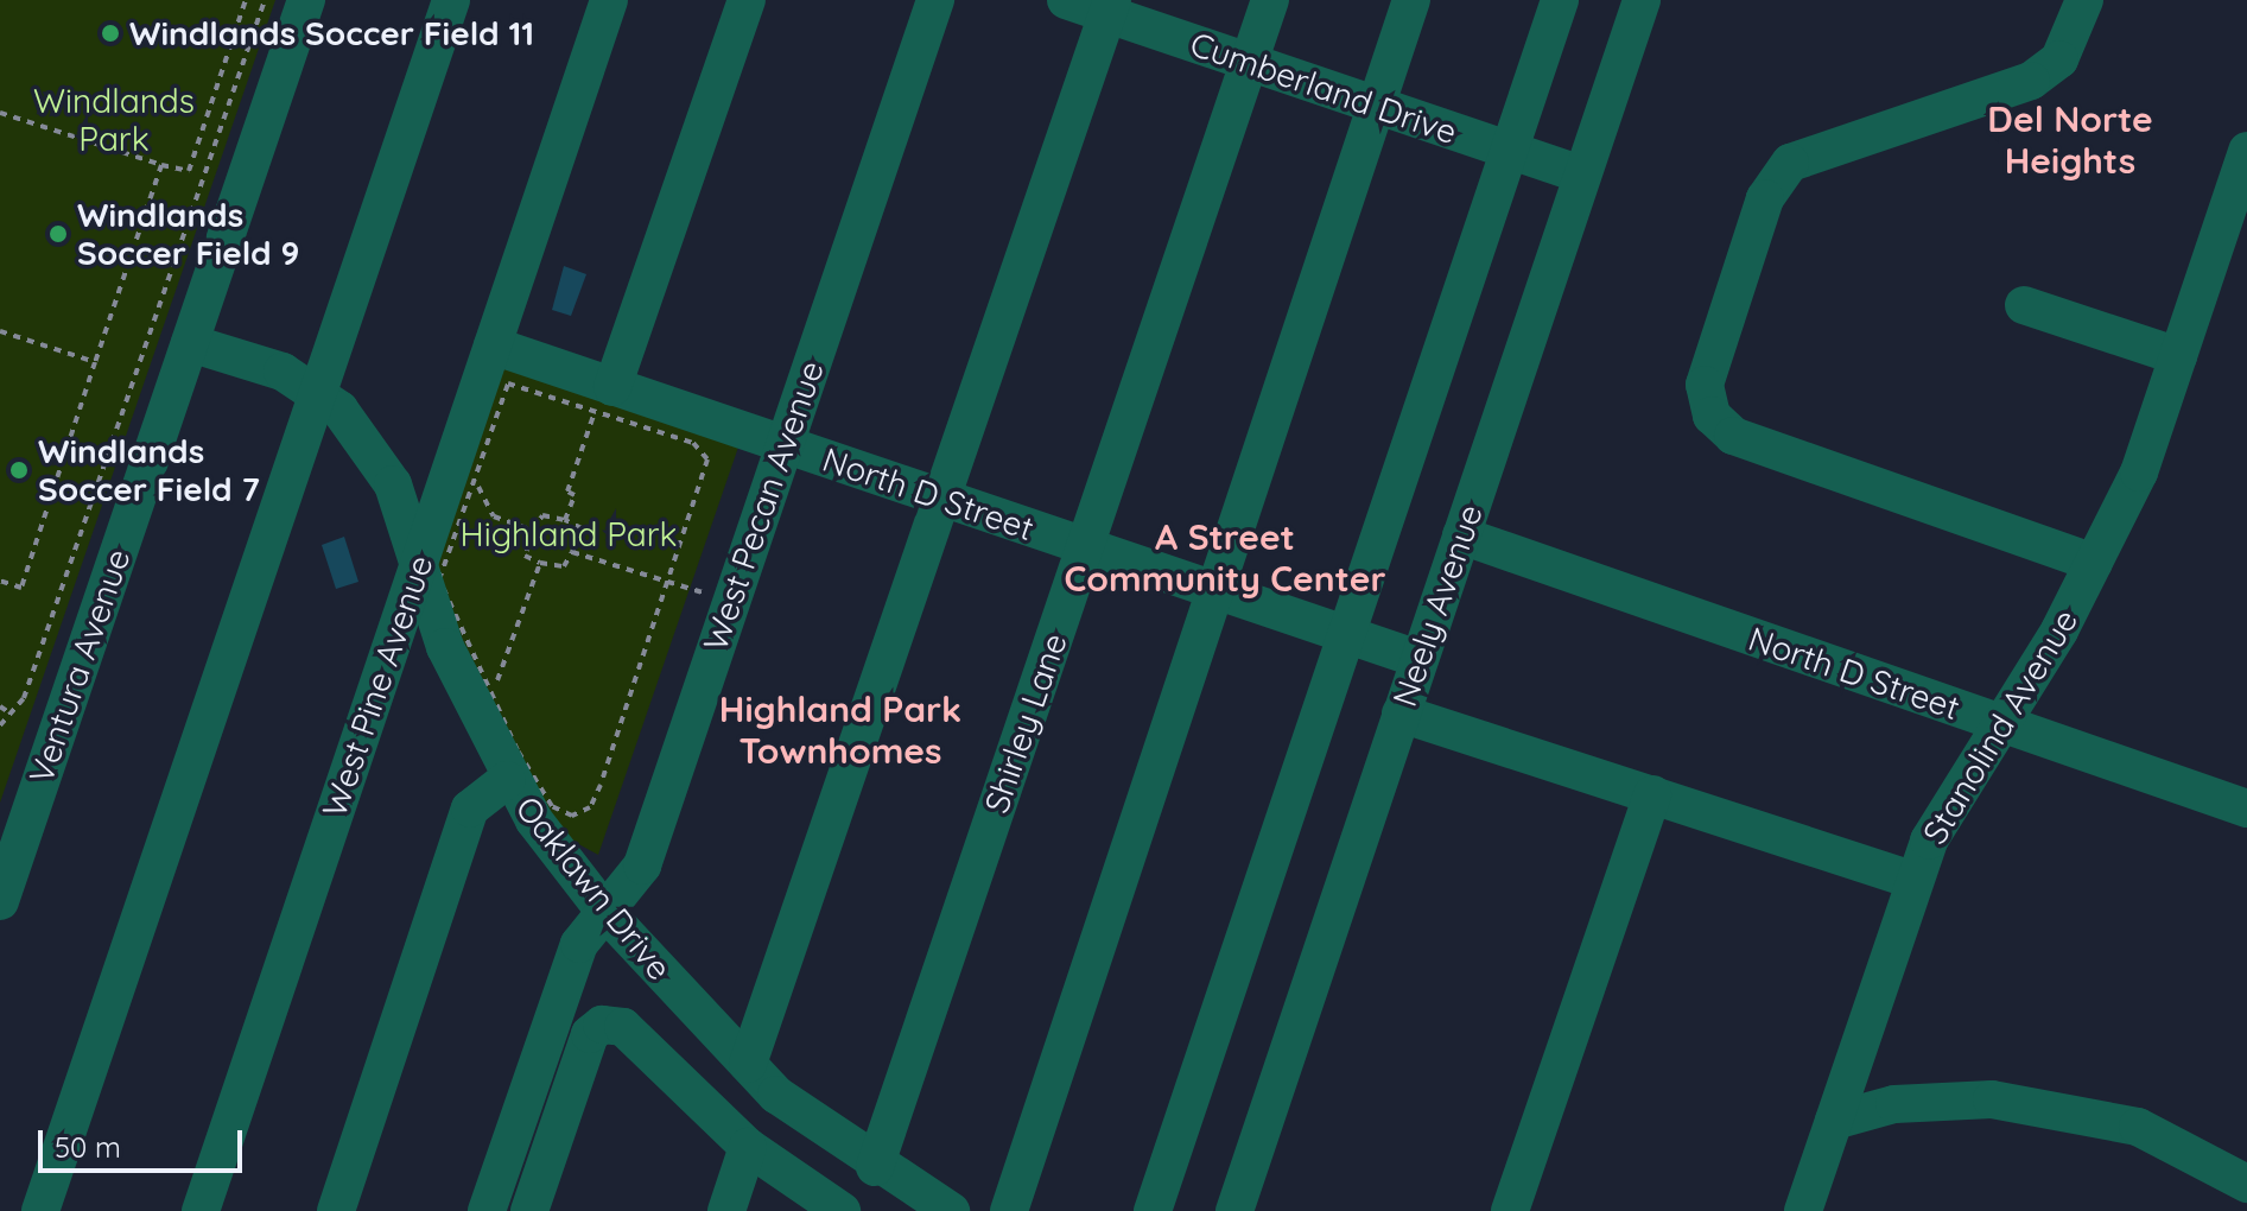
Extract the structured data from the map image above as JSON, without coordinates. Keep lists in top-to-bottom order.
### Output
{
  "streets": {
    "street": [
      "Cumberland Drive",
      "North D Street",
      "West Pecan Avenue",
      "Neely Avenue",
      "Ventura Avenue",
      "West Pine Avenue",
      "Shirley Lane",
      "Stanolind Avenue",
      "Oaklawn Drive"
    ]
  },
  "crossings": [
    ["Cumberland Drive", "Neely Avenue"],
    ["Cumberland Drive", "Shirley Lane"],
    ["North D Street", "West Pecan Avenue"],
    ["North D Street", "Neely Avenue"],
    ["North D Street", "West Pine Avenue"],
    ["North D Street", "Shirley Lane"],
    ["North D Street", "Stanolind Avenue"],
    ["West Pecan Avenue", "Oaklawn Drive"],
    ["Ventura Avenue", "Oaklawn Drive"],
    ["West Pine Avenue", "Oaklawn Drive"],
    ["Shirley Lane", "Oaklawn Drive"]
  ],
  "districts": ["Del Norte Heights", "A Street Community Center", "Highland Park Townhomes"],
  "parks": ["Windlands Park", "Highland Park"],
  "places": ["Windlands Soccer Field 11", "Windlands Soccer Field 9", "Windlands Soccer Field 7"],
  "scale_bar": "50 m"
}
